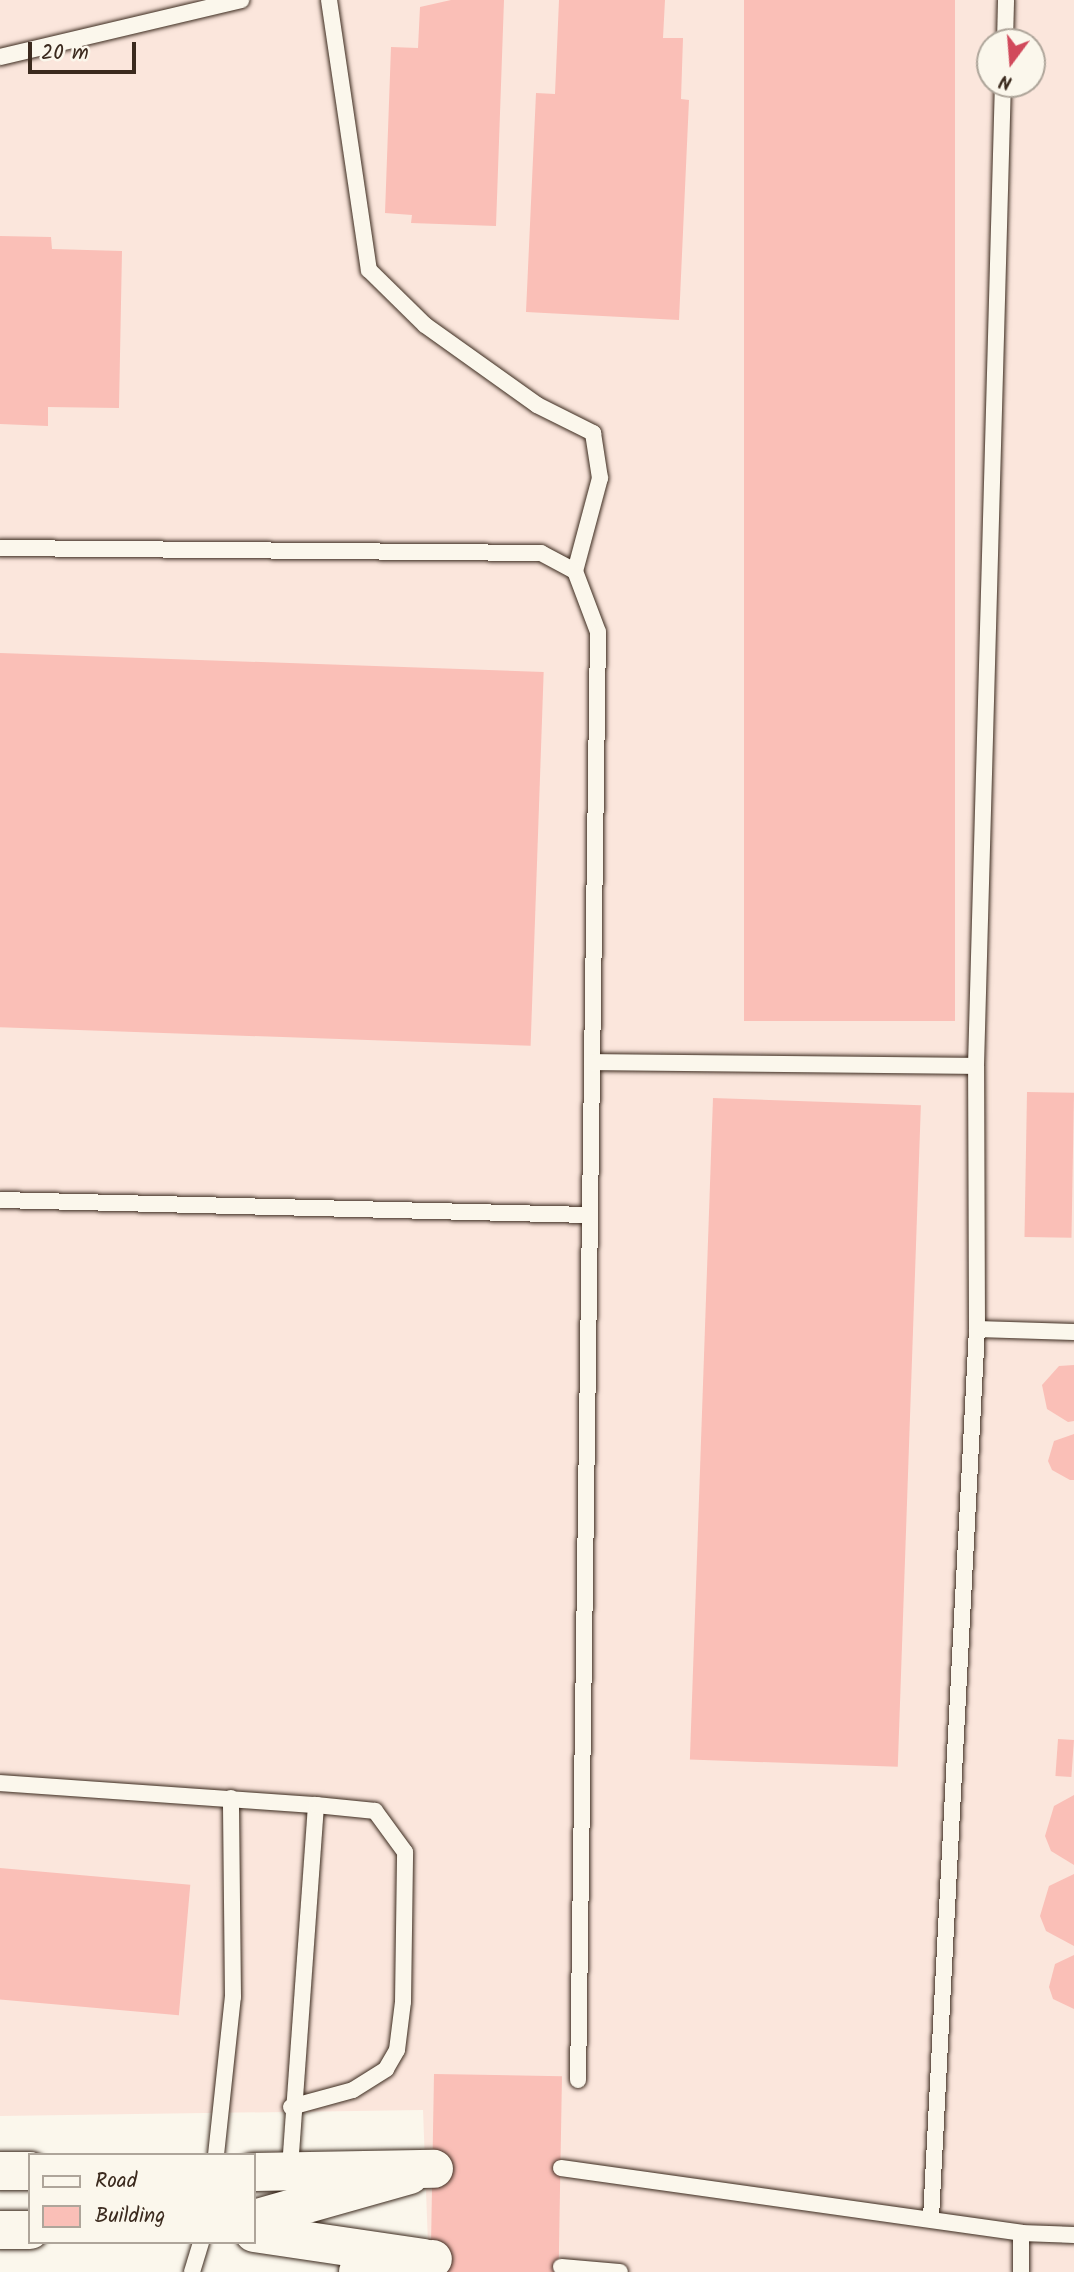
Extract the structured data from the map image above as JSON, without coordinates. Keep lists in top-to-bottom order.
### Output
{
  "legend": ["Road", "Building"],
  "scale_bar": "20 m",
  "north": "bottom"
}
